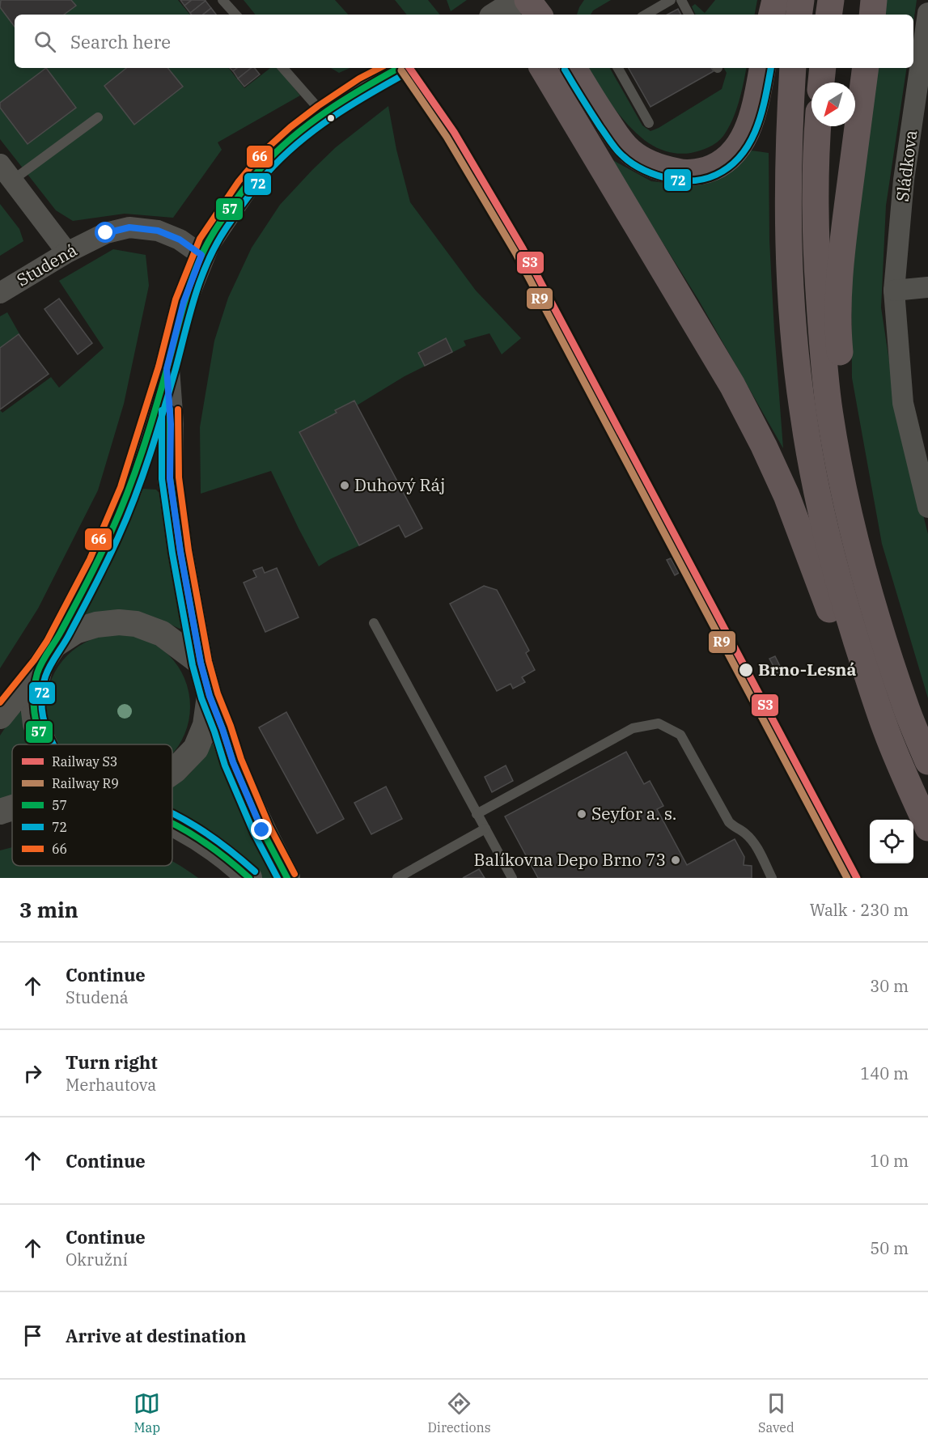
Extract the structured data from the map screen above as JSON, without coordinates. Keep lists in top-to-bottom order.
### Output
{
  "streets": {
    "street": ["Sládkova", "Studená"]
  },
  "places": [
    "Duhový Ráj",
    "Brno-Lesná",
    "Seyfor a. s.",
    "Balíkovna Depo Brno 73"
  ],
  "lines": [
    "rail line S3",
    "transit line 57",
    "transit line 72",
    "transit line 66",
    "rail line R9"
  ],
  "legend": [
    "Railway S3",
    "Railway R9",
    "57",
    "72",
    "66"
  ],
  "north": "bottom left",
  "page": {
    "search": "Search here",
    "heading": ["3 min", "Walk · 230 m"],
    "list": [
      ["Continue", "Studená", "30 m"],
      ["Turn right", "Merhautova", "140 m"],
      ["Continue", "10 m"],
      ["Continue", "Okružní", "50 m"],
      "Arrive at destination"
    ],
    "nav": ["Map", "Directions", "Saved"]
  }
}
